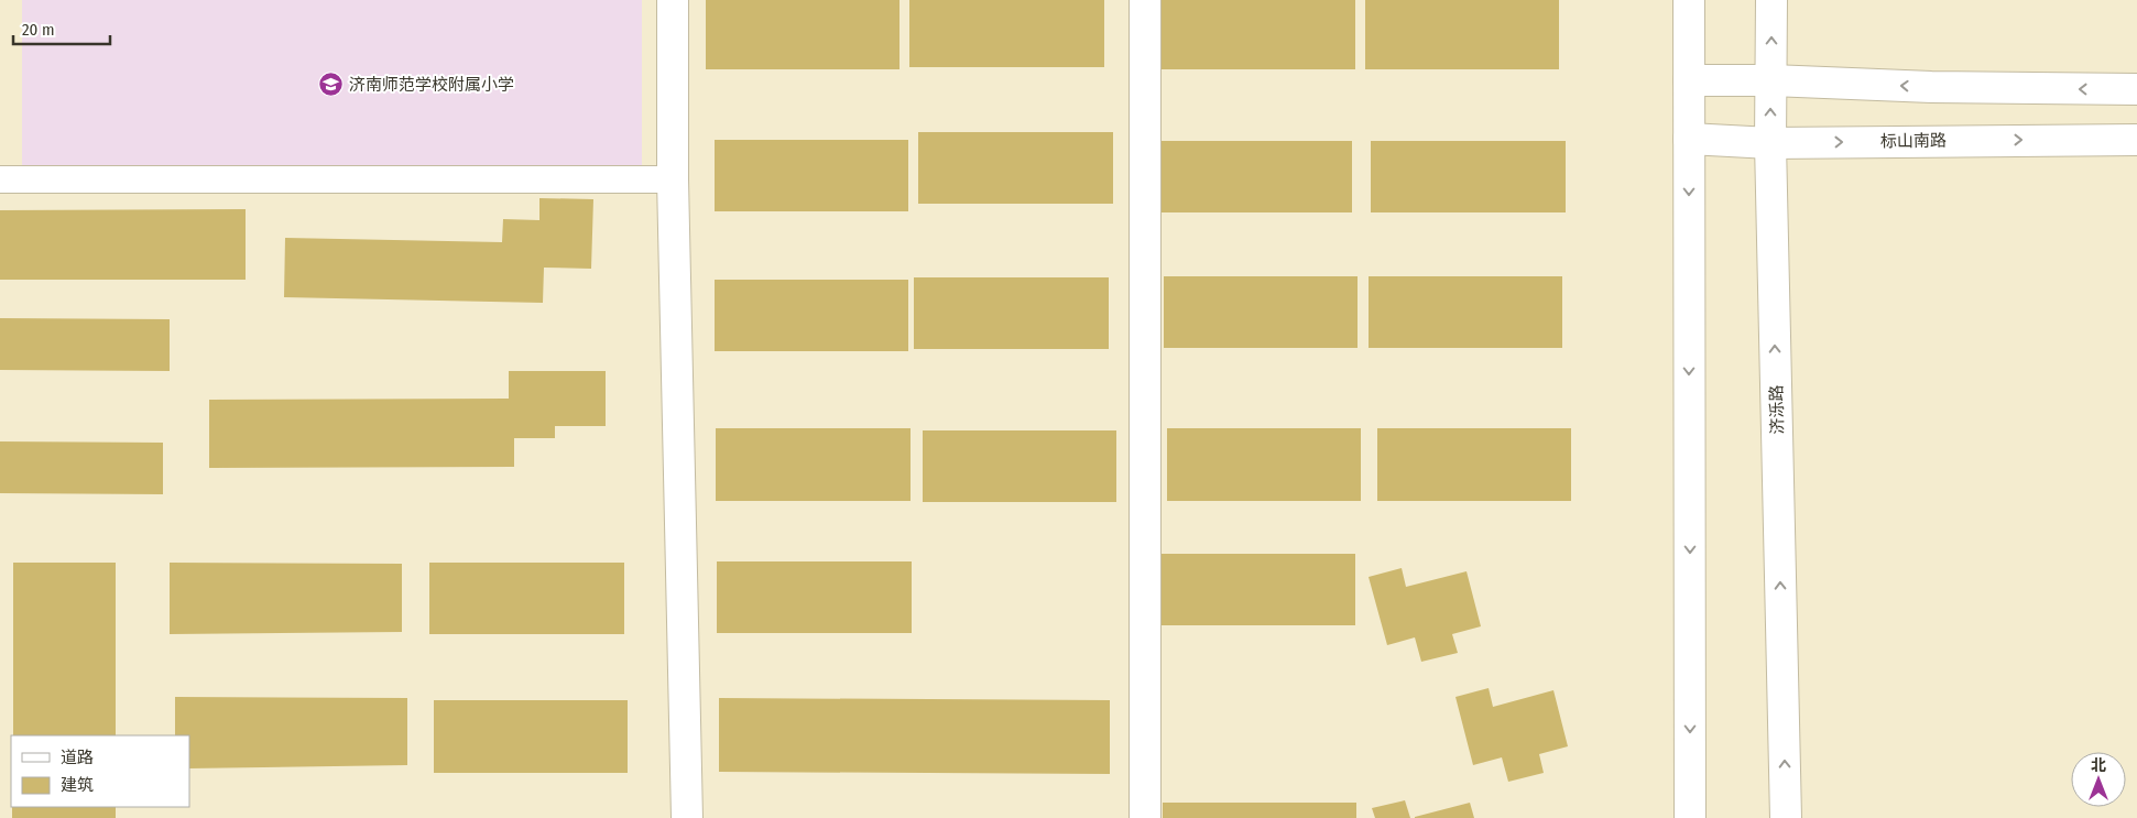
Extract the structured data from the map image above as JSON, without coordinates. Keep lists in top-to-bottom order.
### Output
{
  "streets": {
    "main road": ["标山南路", "济泺路"]
  },
  "crossings": [
    ["标山南路", "济泺路"]
  ],
  "places": {
    "school or university": ["济南师范学校附属小学"]
  },
  "legend": ["道路", "建筑"],
  "scale_bar": "20 m",
  "north": "top"
}
